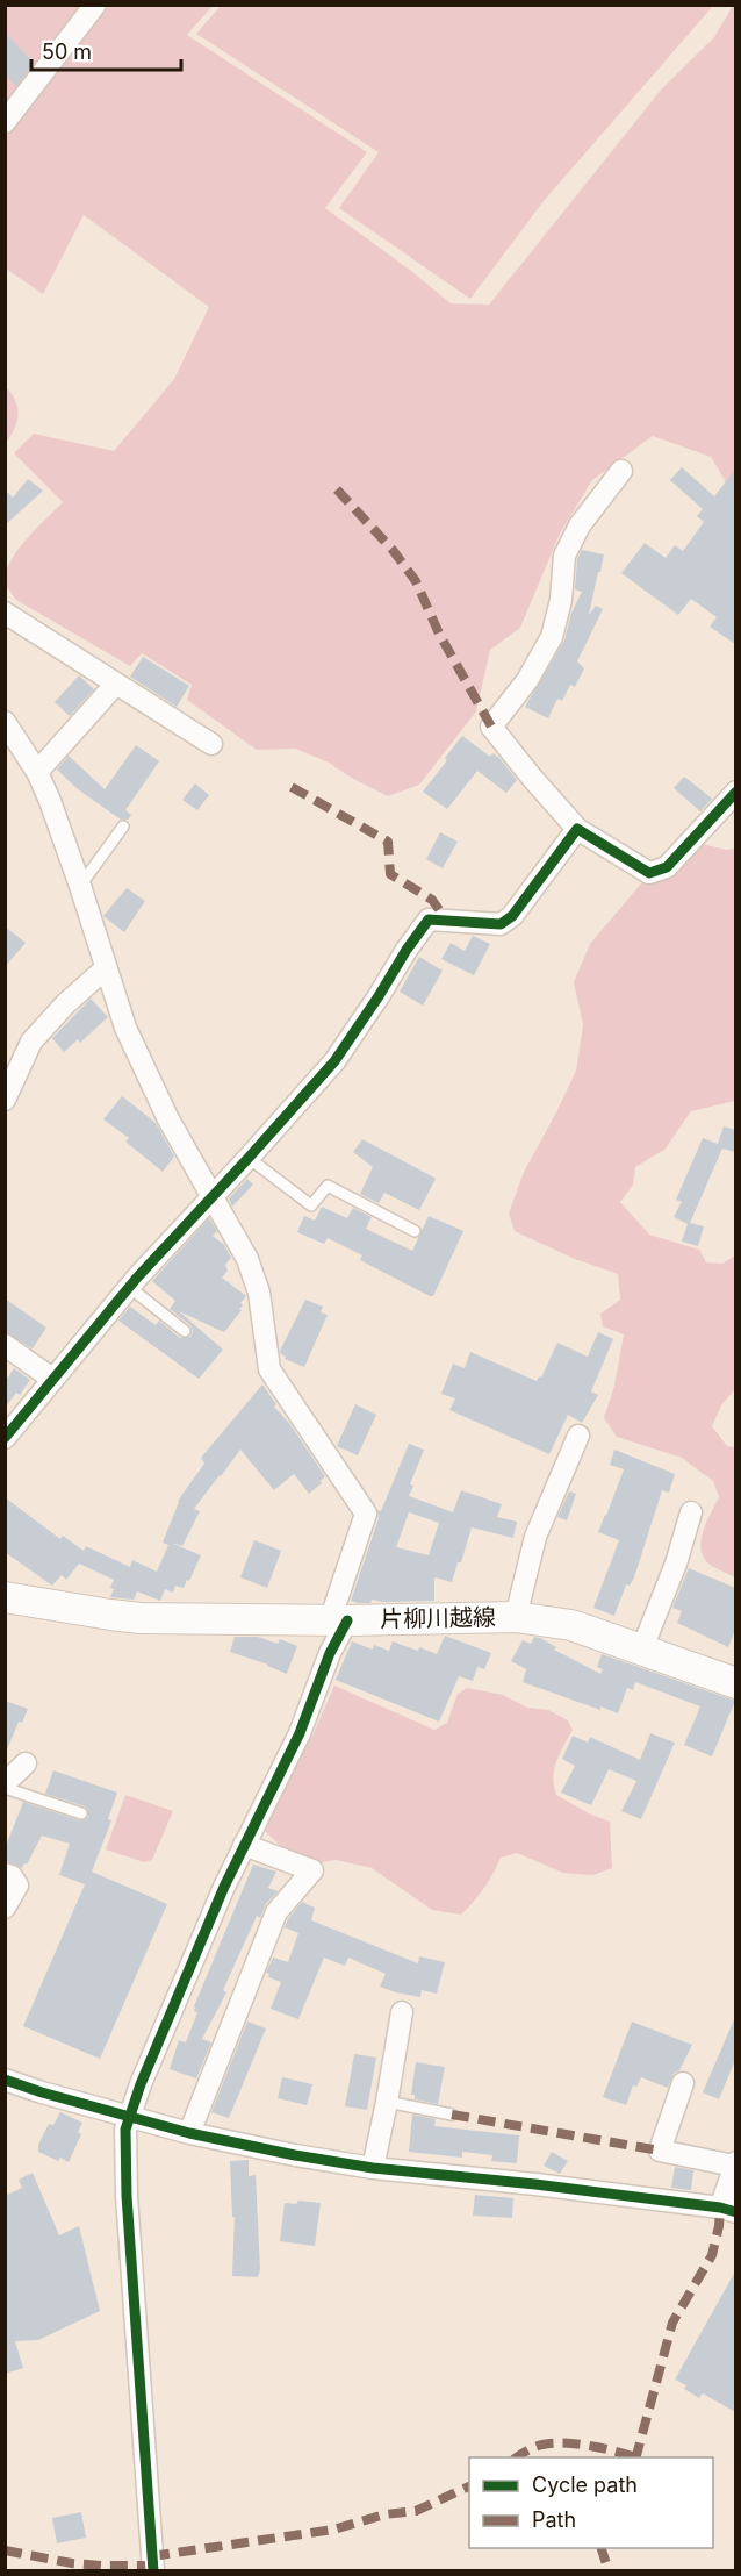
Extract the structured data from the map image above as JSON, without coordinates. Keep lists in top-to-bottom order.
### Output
{
  "streets": {
    "main road": ["片柳川越線"]
  },
  "legend": ["Cycle path", "Path"],
  "scale_bar": "50 m"
}
